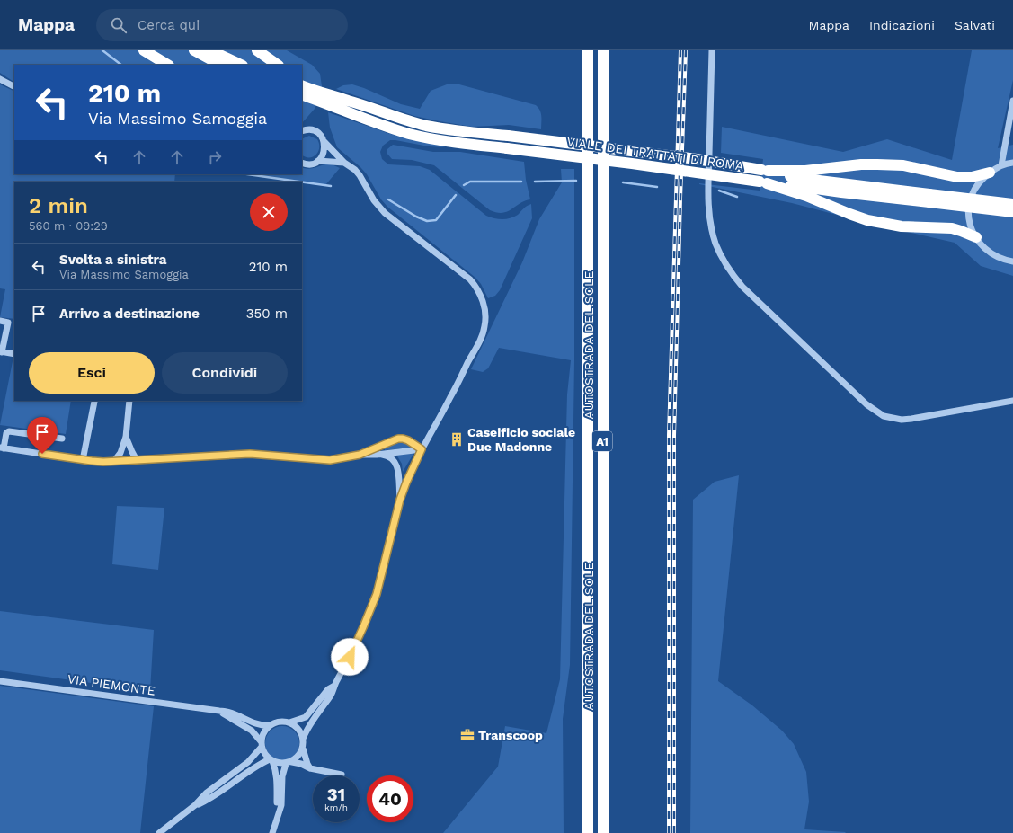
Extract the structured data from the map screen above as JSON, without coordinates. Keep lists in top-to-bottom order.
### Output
{
  "streets": {
    "highway": ["VIALE DEI TRATTATI DI ROMA", "AUTOSTRADA DEL SOLE", "A1"],
    "street": ["VIA PIEMONTE"]
  },
  "places": {
    "building": ["Caseificio sociale Due Madonne"],
    "office": ["Transcoop"]
  },
  "page": {
    "header": "Mappa",
    "search": "Cerca qui",
    "nav": ["Mappa", "Indicazioni", "Salvati"],
    "turn": ["210 m", "Via Massimo Samoggia"],
    "heading": ["2 min", "560 m · 09:29"],
    "list": [
      {
        "name": "Svolta a sinistra",
        "note": "Via Massimo Samoggia",
        "value": "210 m"
      },
      {
        "name": "Arrivo a destinazione",
        "value": "350 m"
      }
    ],
    "buttons": ["Esci", "Condividi"],
    "speed": "31 km/h",
    "limit": "40"
  }
}
